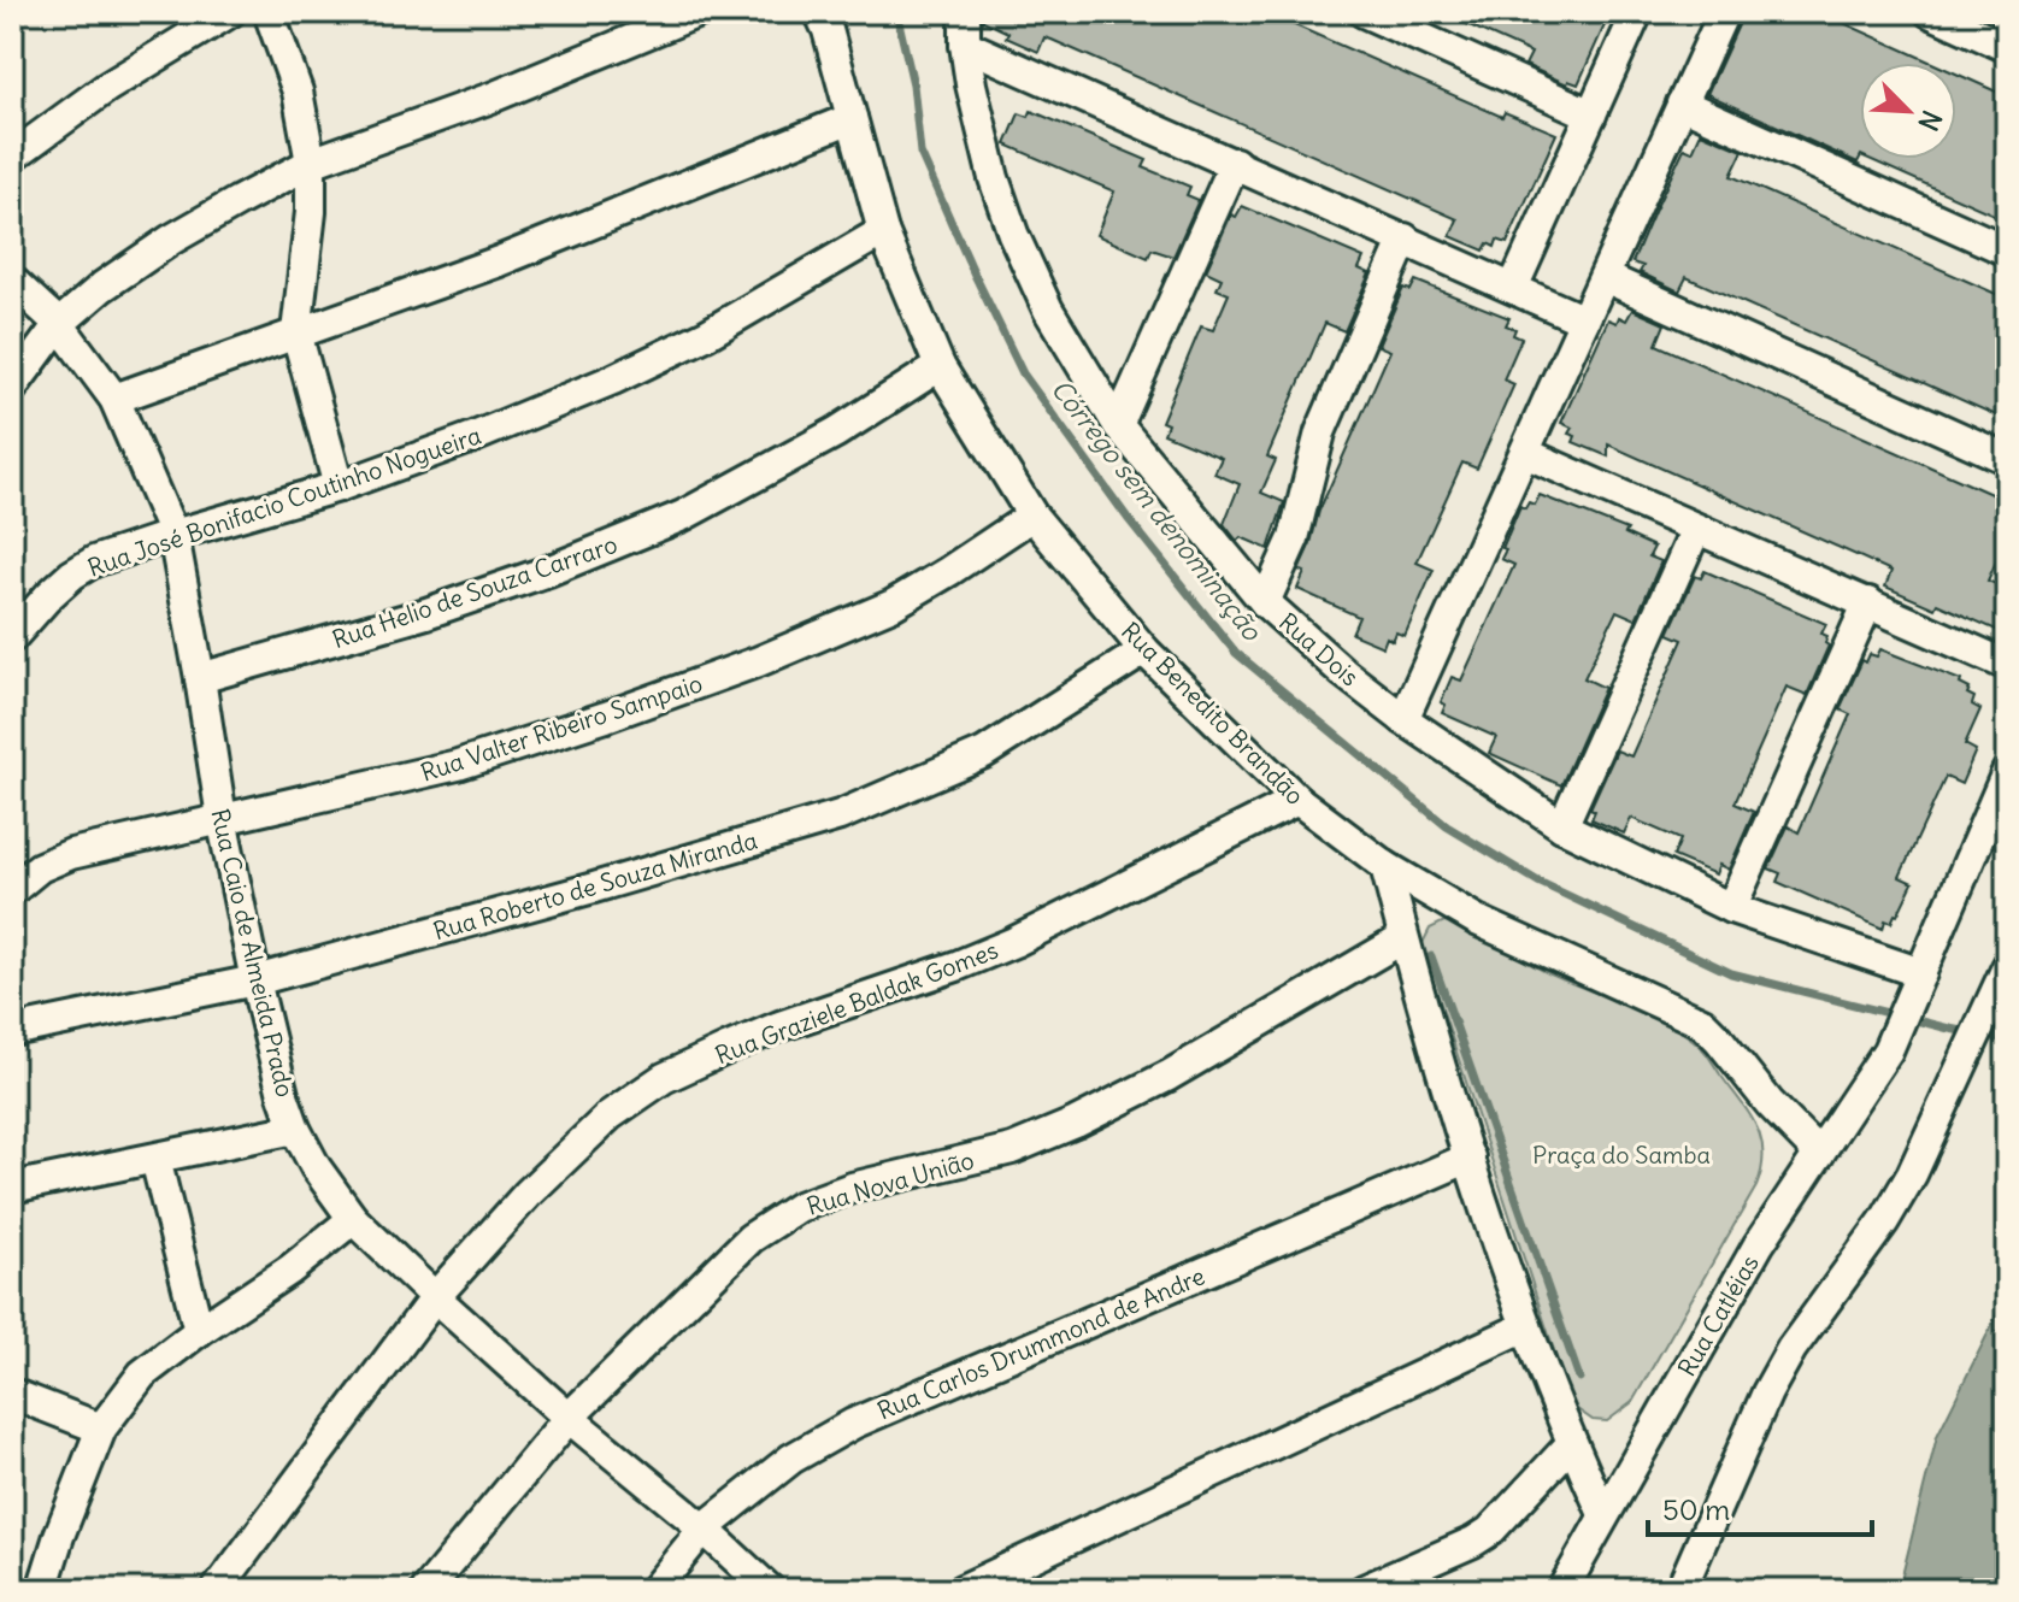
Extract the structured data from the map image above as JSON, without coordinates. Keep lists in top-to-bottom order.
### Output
{
  "streets": {
    "street": [
      "Rua José Bonifacio Coutinho Nogueira",
      "Rua Helio de Souza Carraro",
      "Rua Dois",
      "Rua Benedito Brandão",
      "Rua Valter Ribeiro Sampaio",
      "Rua Roberto de Souza Miranda",
      "Rua Caio de Almeida Prado",
      "Rua Graziele Baldak Gomes",
      "Rua Nova União",
      "Rua Catléias",
      "Rua Carlos Drummond de Andre"
    ]
  },
  "crossings": [
    ["Rua José Bonifacio Coutinho Nogueira", "Rua Benedito Brandão"],
    ["Rua José Bonifacio Coutinho Nogueira", "Rua Caio de Almeida Prado"],
    ["Rua Helio de Souza Carraro", "Rua Benedito Brandão"],
    ["Rua Helio de Souza Carraro", "Rua Caio de Almeida Prado"],
    ["Rua Dois", "Rua Catléias"],
    ["Rua Benedito Brandão", "Rua Valter Ribeiro Sampaio"],
    ["Rua Benedito Brandão", "Rua Roberto de Souza Miranda"],
    ["Rua Benedito Brandão", "Rua Graziele Baldak Gomes"],
    ["Rua Benedito Brandão", "Rua Catléias"],
    ["Rua Valter Ribeiro Sampaio", "Rua Caio de Almeida Prado"],
    ["Rua Roberto de Souza Miranda", "Rua Caio de Almeida Prado"],
    ["Rua Caio de Almeida Prado", "Rua Graziele Baldak Gomes"],
    ["Rua Caio de Almeida Prado", "Rua Nova União"],
    ["Rua Caio de Almeida Prado", "Rua Carlos Drummond de Andre"]
  ],
  "water": ["Córrego sem denominação"],
  "parks": ["Praça do Samba"],
  "scale_bar": "50 m",
  "north": "bottom right"
}
